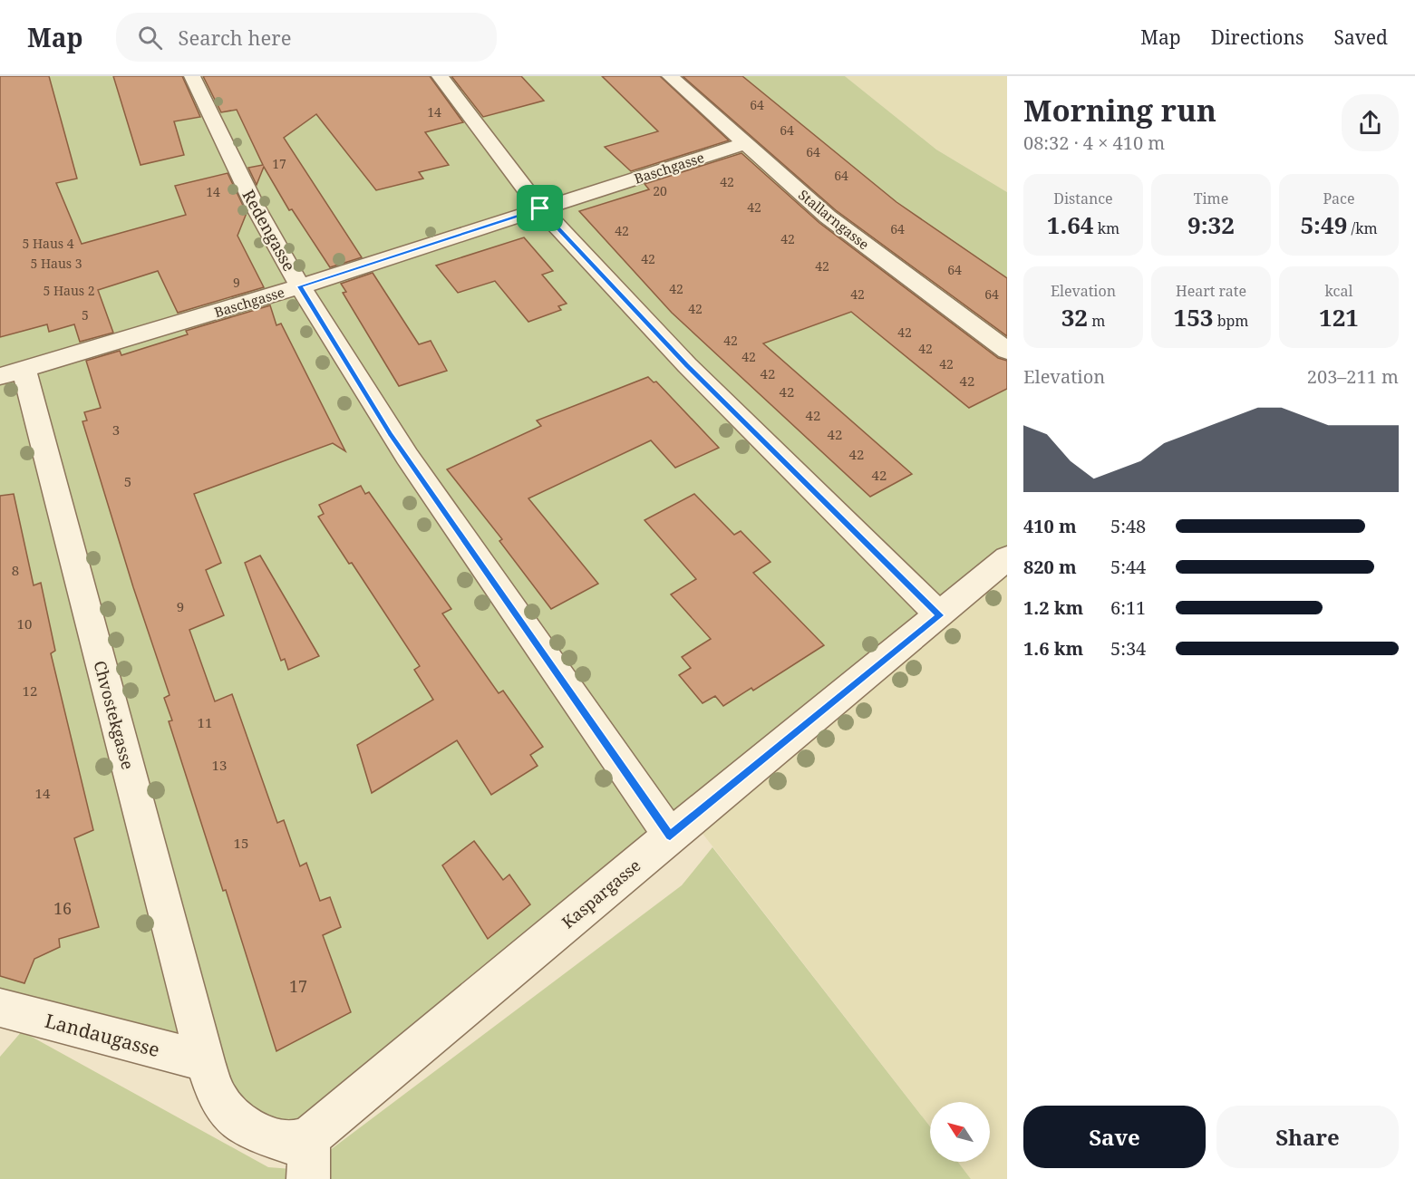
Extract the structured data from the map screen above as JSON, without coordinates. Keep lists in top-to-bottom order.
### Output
{
  "streets": {
    "street": [
      "Baschgasse",
      "Stallarngasse",
      "Redengasse",
      "Chvostekgasse",
      "Kaspargasse",
      "Landaugasse"
    ]
  },
  "crossings": [
    ["Baschgasse", "Stallarngasse"],
    ["Baschgasse", "Redengasse"],
    ["Baschgasse", "Chvostekgasse"],
    ["Redengasse", "Kaspargasse"],
    ["Chvostekgasse", "Landaugasse"]
  ],
  "house_numbers": [
    "64",
    "14",
    "64",
    "64",
    "17",
    "64",
    "42",
    "20",
    "14",
    "42",
    "64",
    "42",
    "42",
    "5 Haus 4",
    "42",
    "5 Haus 3",
    "42",
    "64",
    "9",
    "42",
    "5 Haus 2",
    "42",
    "64",
    "42",
    "5",
    "42",
    "42",
    "42",
    "42",
    "42",
    "42",
    "42",
    "42",
    "42",
    "3",
    "42",
    "42",
    "42",
    "5",
    "8",
    "9",
    "10",
    "12",
    "11",
    "13",
    "14",
    "15",
    "16",
    "17"
  ],
  "north": "top left",
  "page": {
    "header": "Map",
    "search": "Search here",
    "nav": ["Map", "Directions", "Saved"],
    "heading": ["Morning run", "08:32 · 4 × 410 m"],
    "stats": [
      ["Distance", "1.64 km"],
      ["Time", "9:32"],
      ["Pace", "5:49 /km"],
      ["Elevation", "32 m"],
      ["Heart rate", "153 bpm"],
      ["kcal", "121"]
    ],
    "chart": ["Elevation", "203–211 m"],
    "list": [
      {
        "name": "410 m",
        "note": "5:48"
      },
      {
        "name": "820 m",
        "note": "5:44"
      },
      {
        "name": "1.2 km",
        "note": "6:11"
      },
      {
        "name": "1.6 km",
        "note": "5:34"
      }
    ],
    "buttons": ["Save", "Share"]
  }
}
